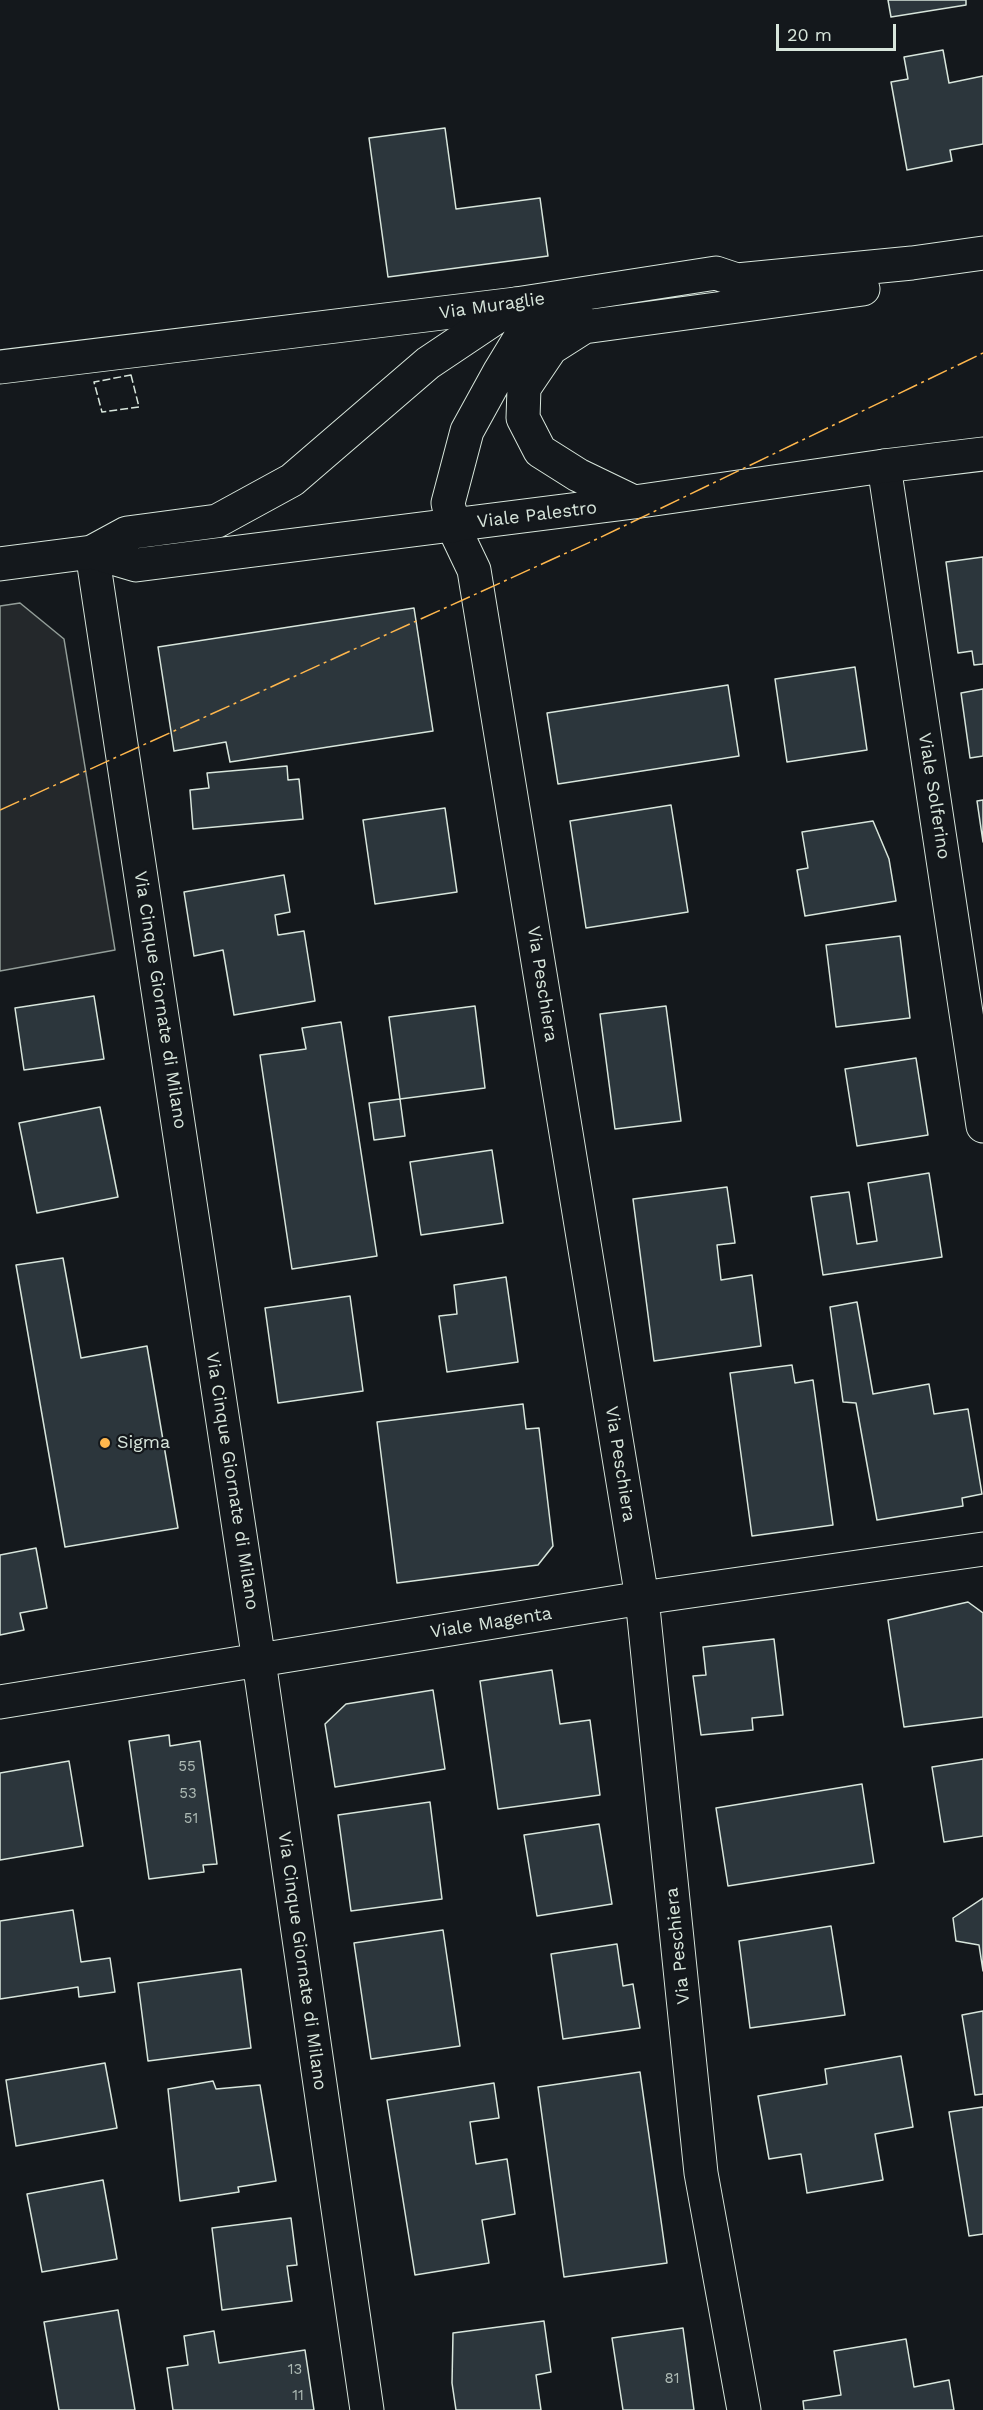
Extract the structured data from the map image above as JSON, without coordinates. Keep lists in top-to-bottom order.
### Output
{
  "streets": {
    "street": [
      "Via Muraglie",
      "Viale Palestro",
      "Viale Solferino",
      "Via Peschiera",
      "Via Cinque Giornate di Milano",
      "Viale Magenta"
    ]
  },
  "crossings": [
    ["Via Muraglie", "Viale Palestro"],
    ["Via Muraglie", "Via Peschiera"],
    ["Viale Palestro", "Viale Solferino"],
    ["Viale Palestro", "Via Peschiera"],
    ["Viale Palestro", "Via Cinque Giornate di Milano"],
    ["Via Peschiera", "Viale Magenta"],
    ["Via Cinque Giornate di Milano", "Viale Magenta"]
  ],
  "places": ["Sigma"],
  "house_numbers": [
    "55",
    "53",
    "51",
    "13",
    "81",
    "11"
  ],
  "scale_bar": "20 m"
}
